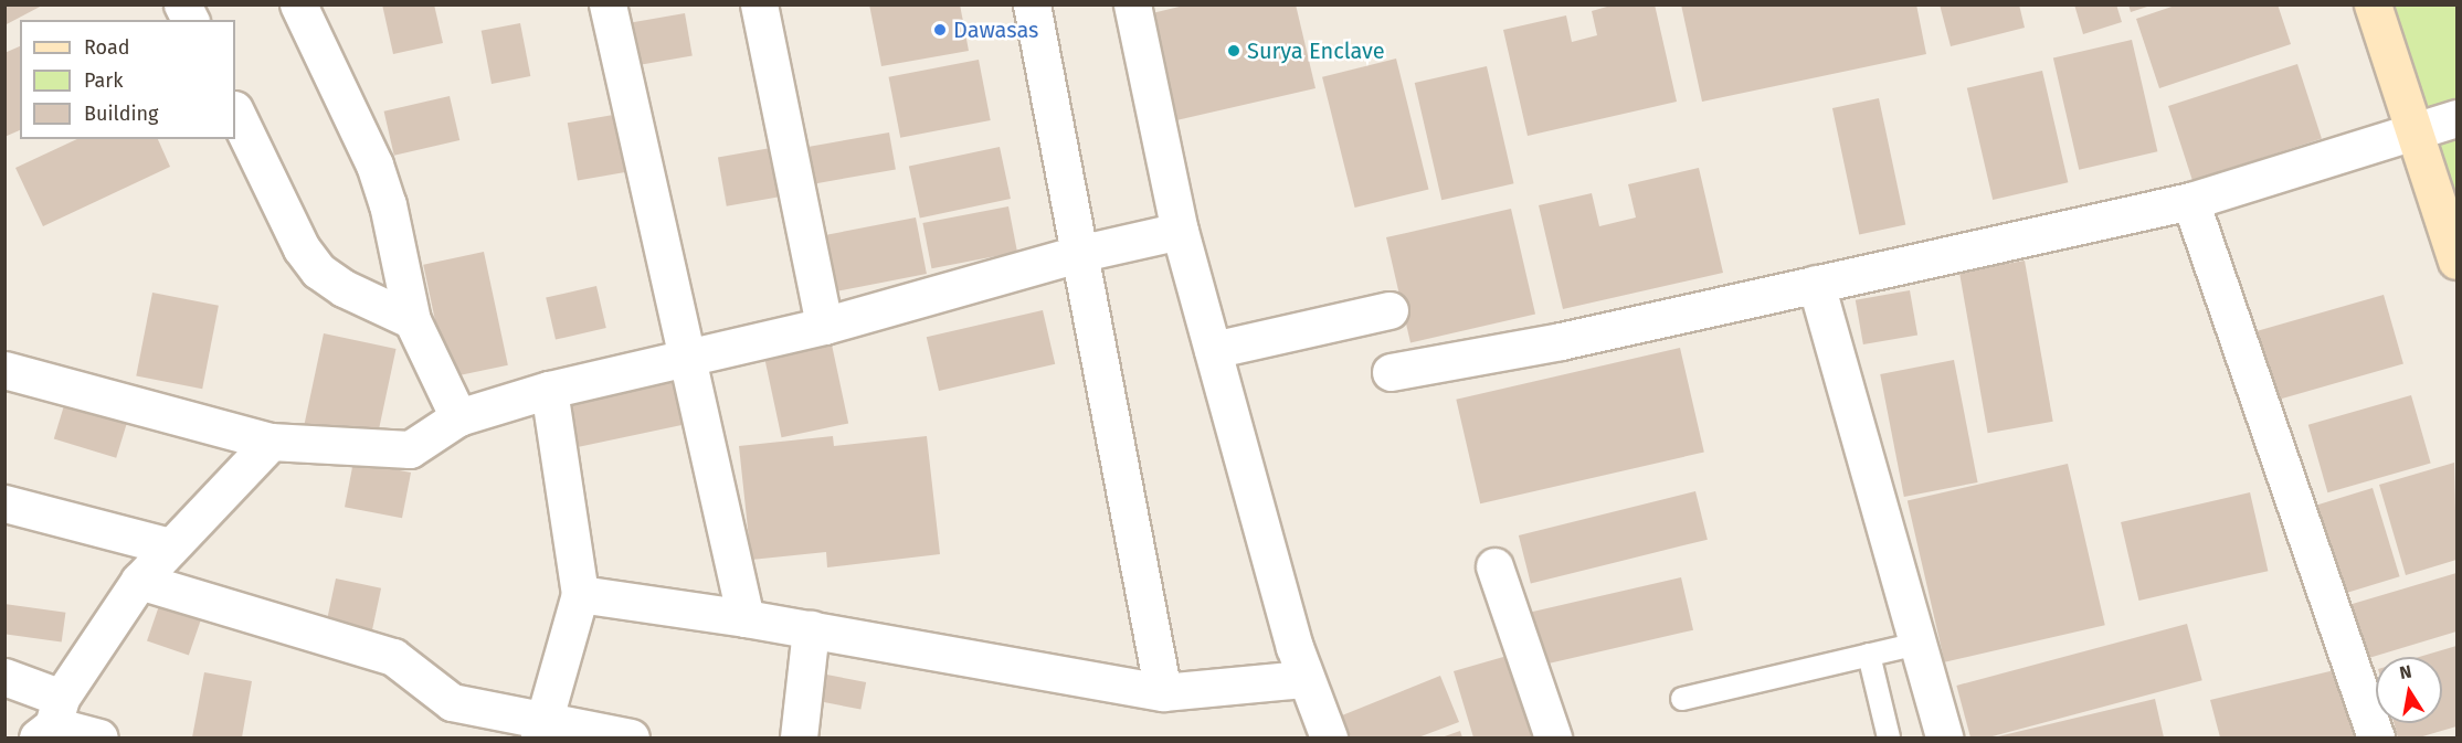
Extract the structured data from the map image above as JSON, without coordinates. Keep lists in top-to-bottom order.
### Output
{
  "places": ["Dawasas", "Surya Enclave"],
  "legend": ["Road", "Park", "Building"],
  "north": "top"
}
